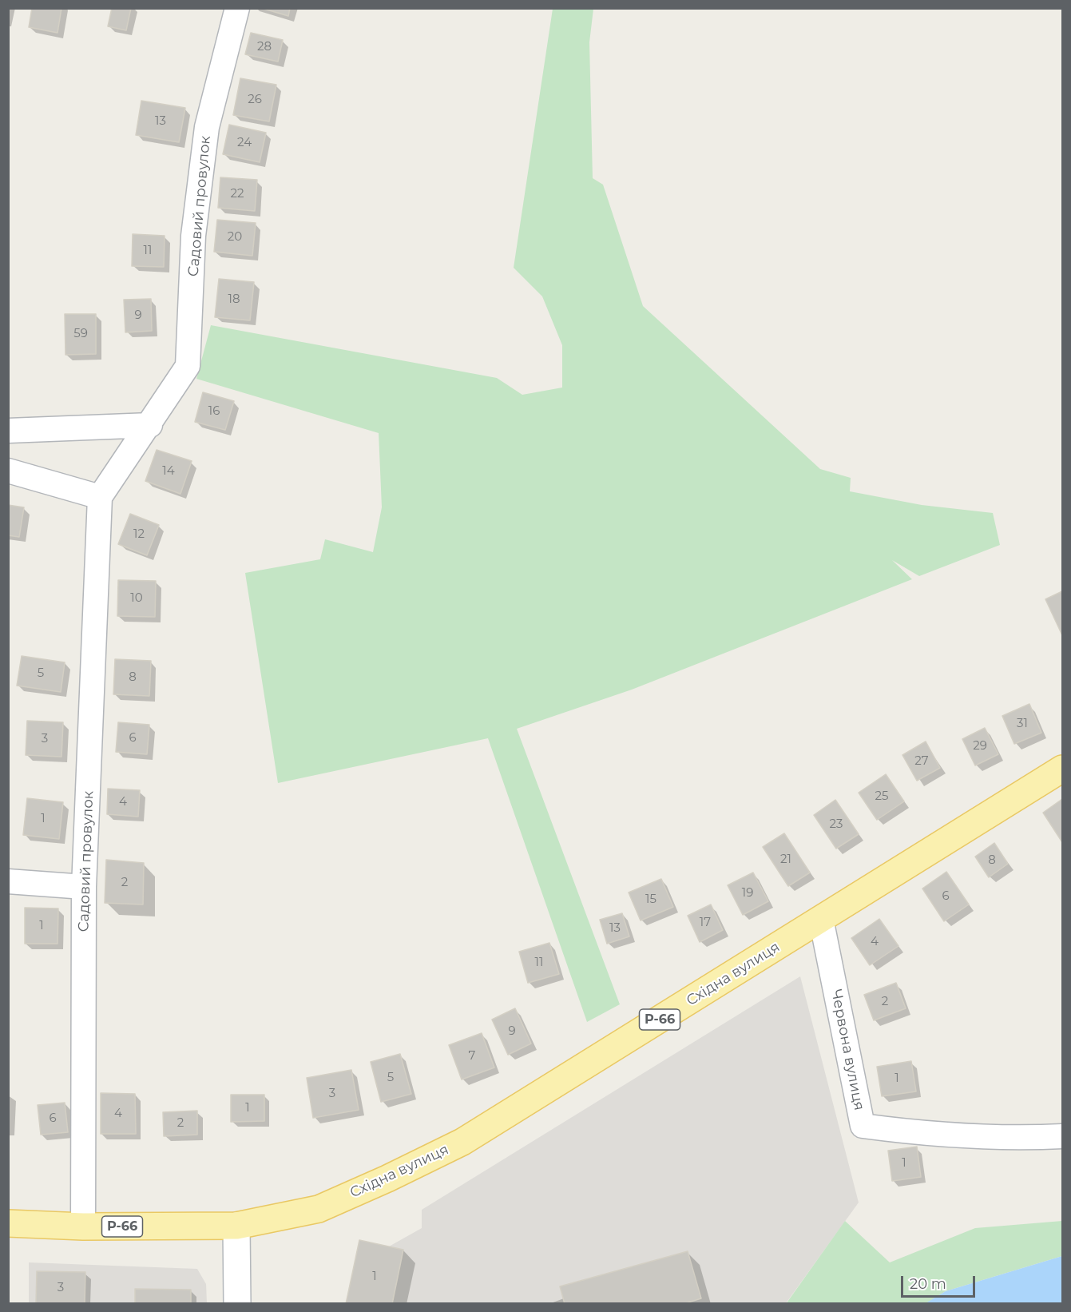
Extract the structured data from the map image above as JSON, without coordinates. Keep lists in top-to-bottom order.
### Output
{
  "streets": {
    "main road": ["Східна вулиця", "Р-66"],
    "street": ["Садовий провулок", "Червона вулиця"]
  },
  "crossings": [
    ["Садовий провулок", "Р-66"],
    ["Східна вулиця", "Р-66"],
    ["Східна вулиця", "Червона вулиця"]
  ],
  "house_numbers": [
    "28",
    "26",
    "13",
    "24",
    "22",
    "20",
    "11",
    "18",
    "9",
    "59",
    "16",
    "14",
    "12",
    "10",
    "5",
    "8",
    "31",
    "6",
    "3",
    "29",
    "27",
    "25",
    "4",
    "1",
    "23",
    "21",
    "8",
    "2",
    "19",
    "6",
    "15",
    "17",
    "1",
    "13",
    "4",
    "11",
    "2",
    "9",
    "7",
    "5",
    "1",
    "3",
    "1",
    "4",
    "6",
    "2",
    "1",
    "1",
    "3"
  ],
  "scale_bar": "20 m"
}
